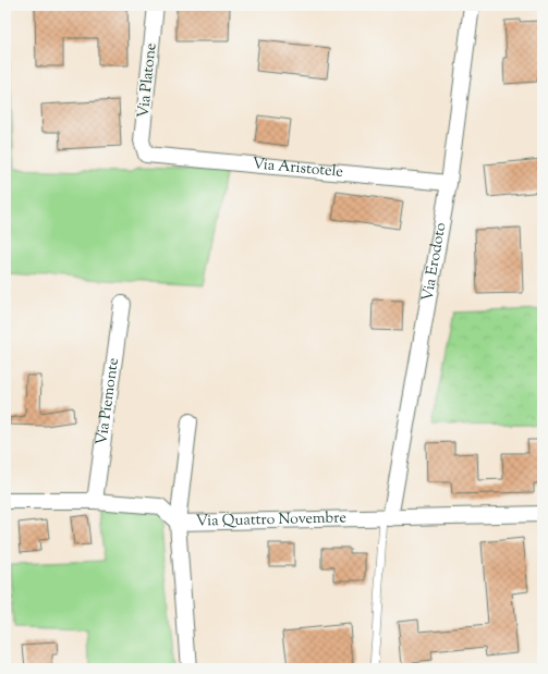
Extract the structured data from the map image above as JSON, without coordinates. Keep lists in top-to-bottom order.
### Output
{
  "streets": {
    "street": [
      "Via Platone",
      "Via Aristotele",
      "Via Erodoto",
      "Via Piemonte",
      "Via Quattro Novembre"
    ]
  },
  "crossings": [
    ["Via Platone", "Via Aristotele"],
    ["Via Aristotele", "Via Erodoto"],
    ["Via Erodoto", "Via Quattro Novembre"],
    ["Via Piemonte", "Via Quattro Novembre"]
  ]
}
